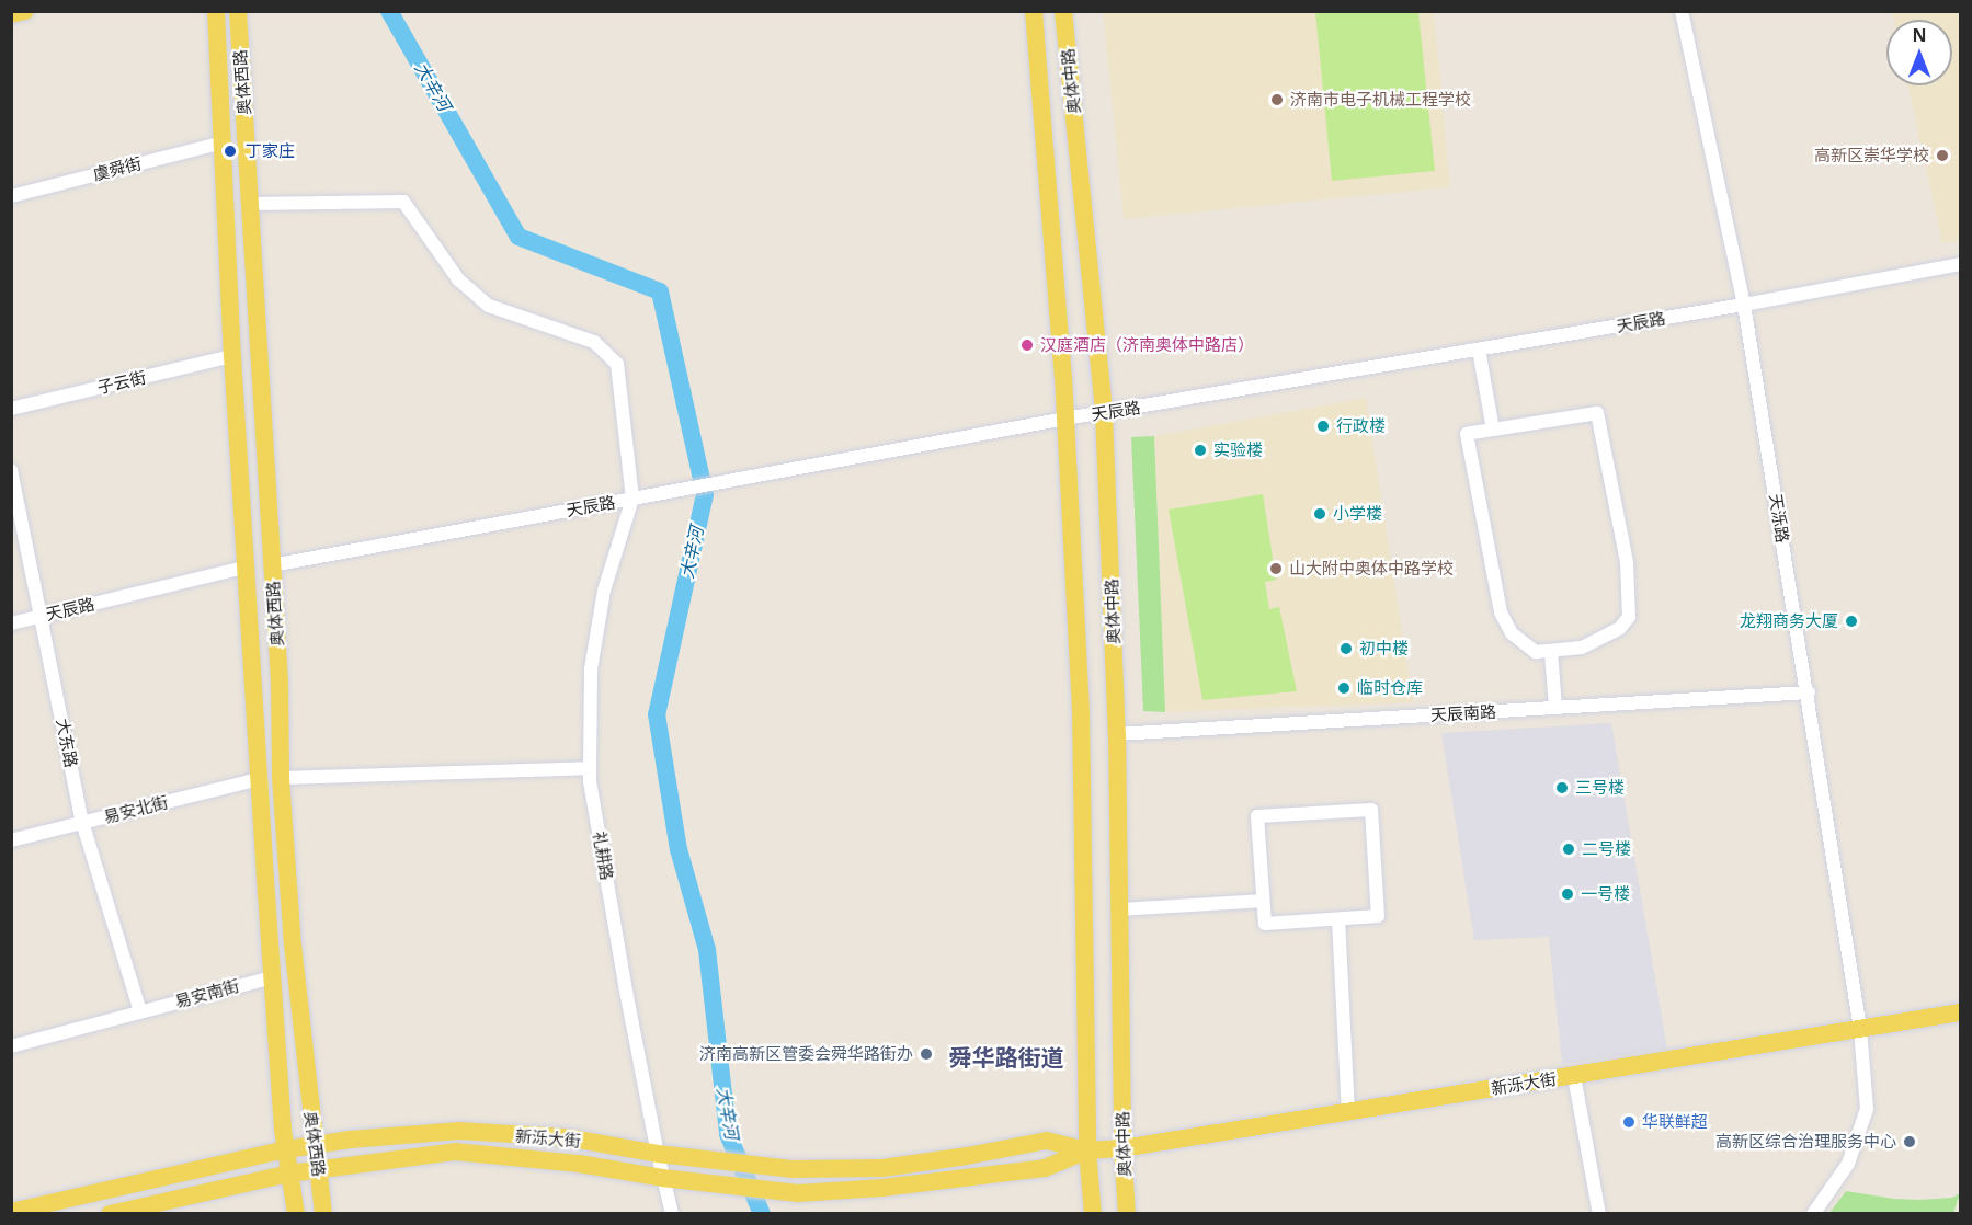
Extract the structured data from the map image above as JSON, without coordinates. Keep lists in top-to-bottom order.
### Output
{
  "streets": {
    "main road": ["奥体中路", "奥体西路", "新泺大街"],
    "street": [
      "虞舜街",
      "天辰路",
      "子云街",
      "天泺路",
      "天辰南路",
      "大东路",
      "易安北街",
      "礼耕路",
      "易安南街"
    ]
  },
  "crossings": [
    ["奥体中路", "天辰路"],
    ["奥体中路", "天辰南路"],
    ["奥体中路", "新泺大街"],
    ["奥体西路", "虞舜街"],
    ["奥体西路", "天辰路"],
    ["奥体西路", "子云街"],
    ["奥体西路", "易安北街"],
    ["奥体西路", "易安南街"],
    ["奥体西路", "新泺大街"],
    ["天辰路", "天泺路"],
    ["天辰路", "大东路"],
    ["天辰路", "礼耕路"],
    ["天泺路", "天辰南路"],
    ["天泺路", "新泺大街"],
    ["大东路", "易安北街"],
    ["大东路", "易安南街"],
    ["礼耕路", "新泺大街"]
  ],
  "districts": ["舜华路街道"],
  "water": ["大辛河"],
  "places": [
    "济南市电子机械工程学校",
    "丁家庄",
    "高新区崇华学校",
    "汉庭酒店（济南奥体中路店）",
    "行政楼",
    "实验楼",
    "小学楼",
    "山大附中奥体中路学校",
    "龙翔商务大厦",
    "初中楼",
    "临时仓库",
    "三号楼",
    "二号楼",
    "一号楼",
    "济南高新区管委会舜华路街办",
    "华联鲜超",
    "高新区综合治理服务中心"
  ],
  "north": "top"
}
